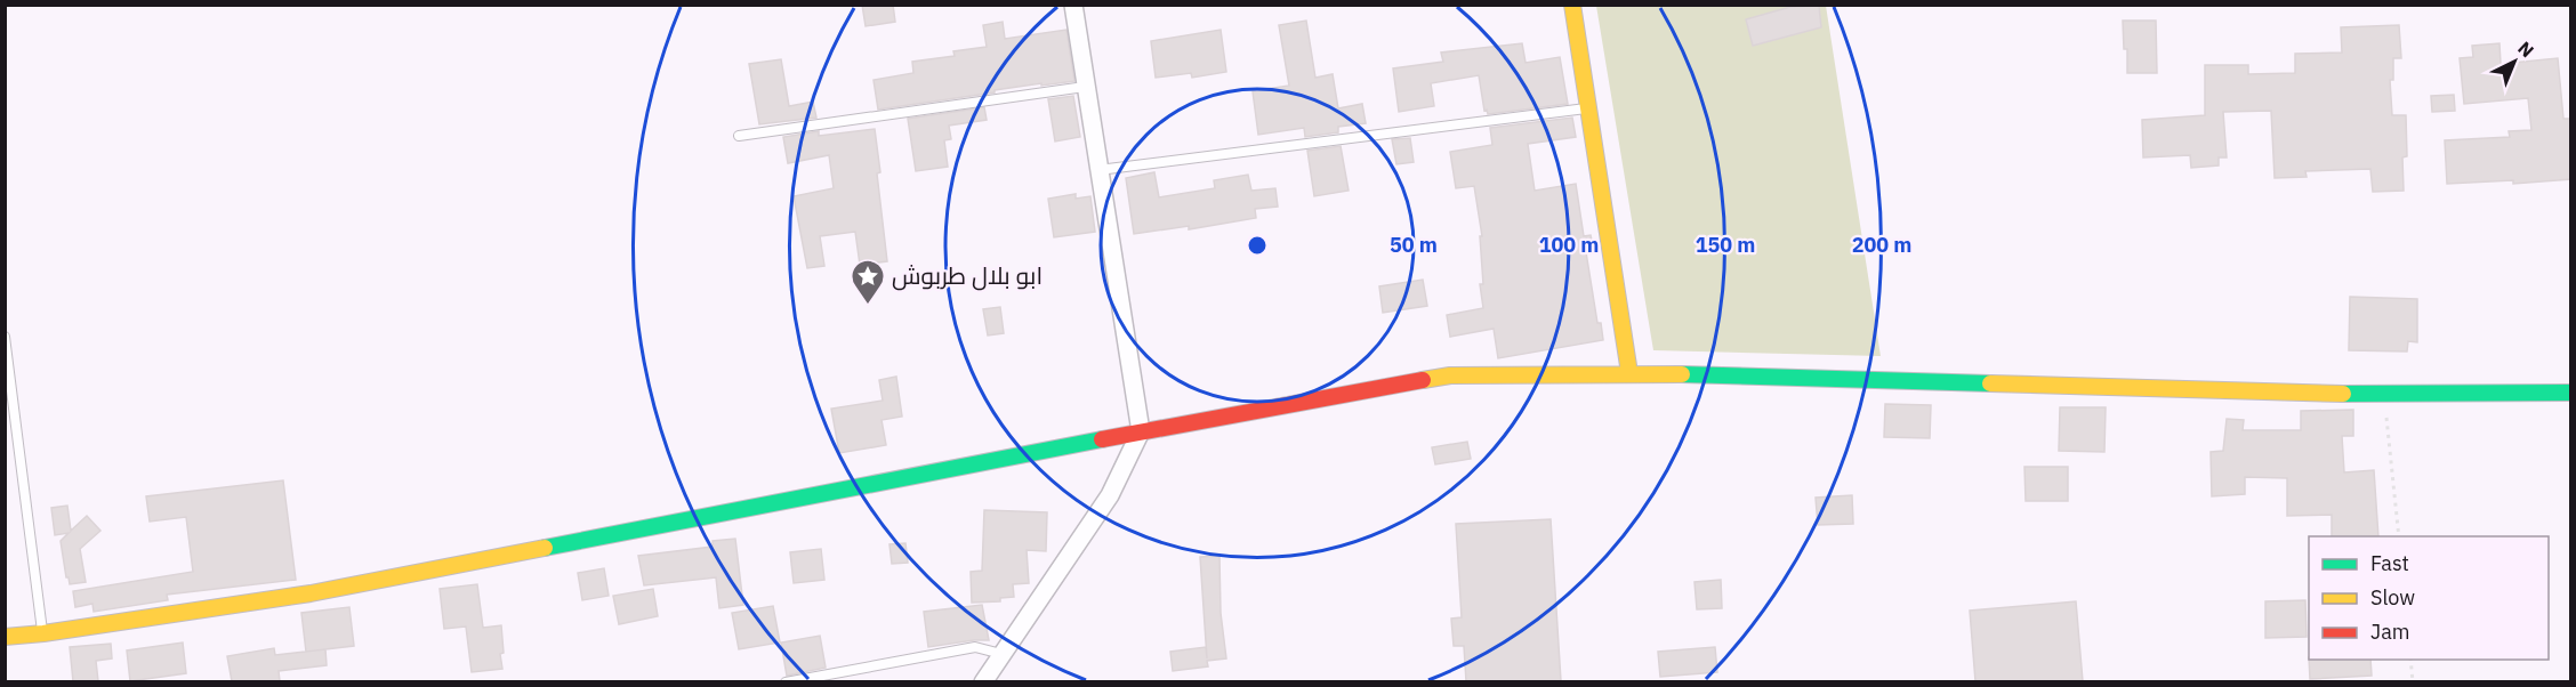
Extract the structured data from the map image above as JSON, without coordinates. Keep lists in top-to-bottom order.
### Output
{
  "places": {
    "place": ["ابو بلال طربوش"]
  },
  "legend": ["Fast", "Slow", "Jam"],
  "north": "top right",
  "rings": [
    "50 m",
    "100 m",
    "150 m",
    "200 m"
  ]
}
